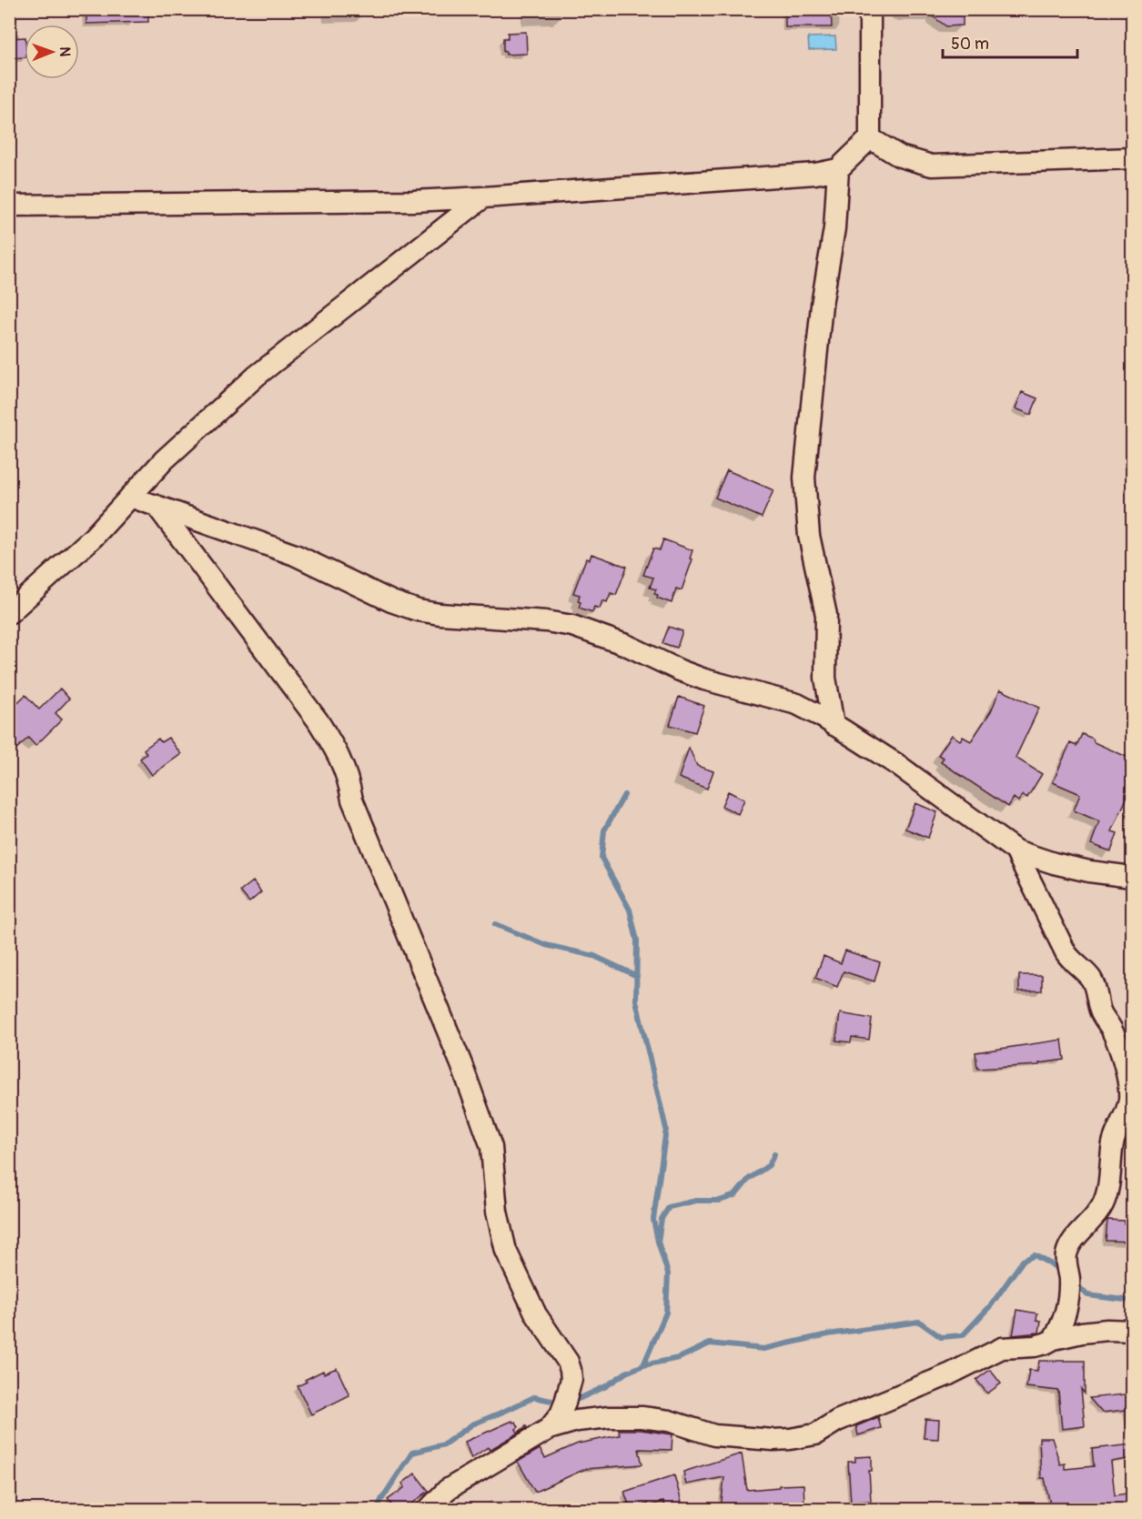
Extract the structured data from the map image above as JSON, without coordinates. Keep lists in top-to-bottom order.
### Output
{
  "scale_bar": "50 m",
  "north": "right"
}
